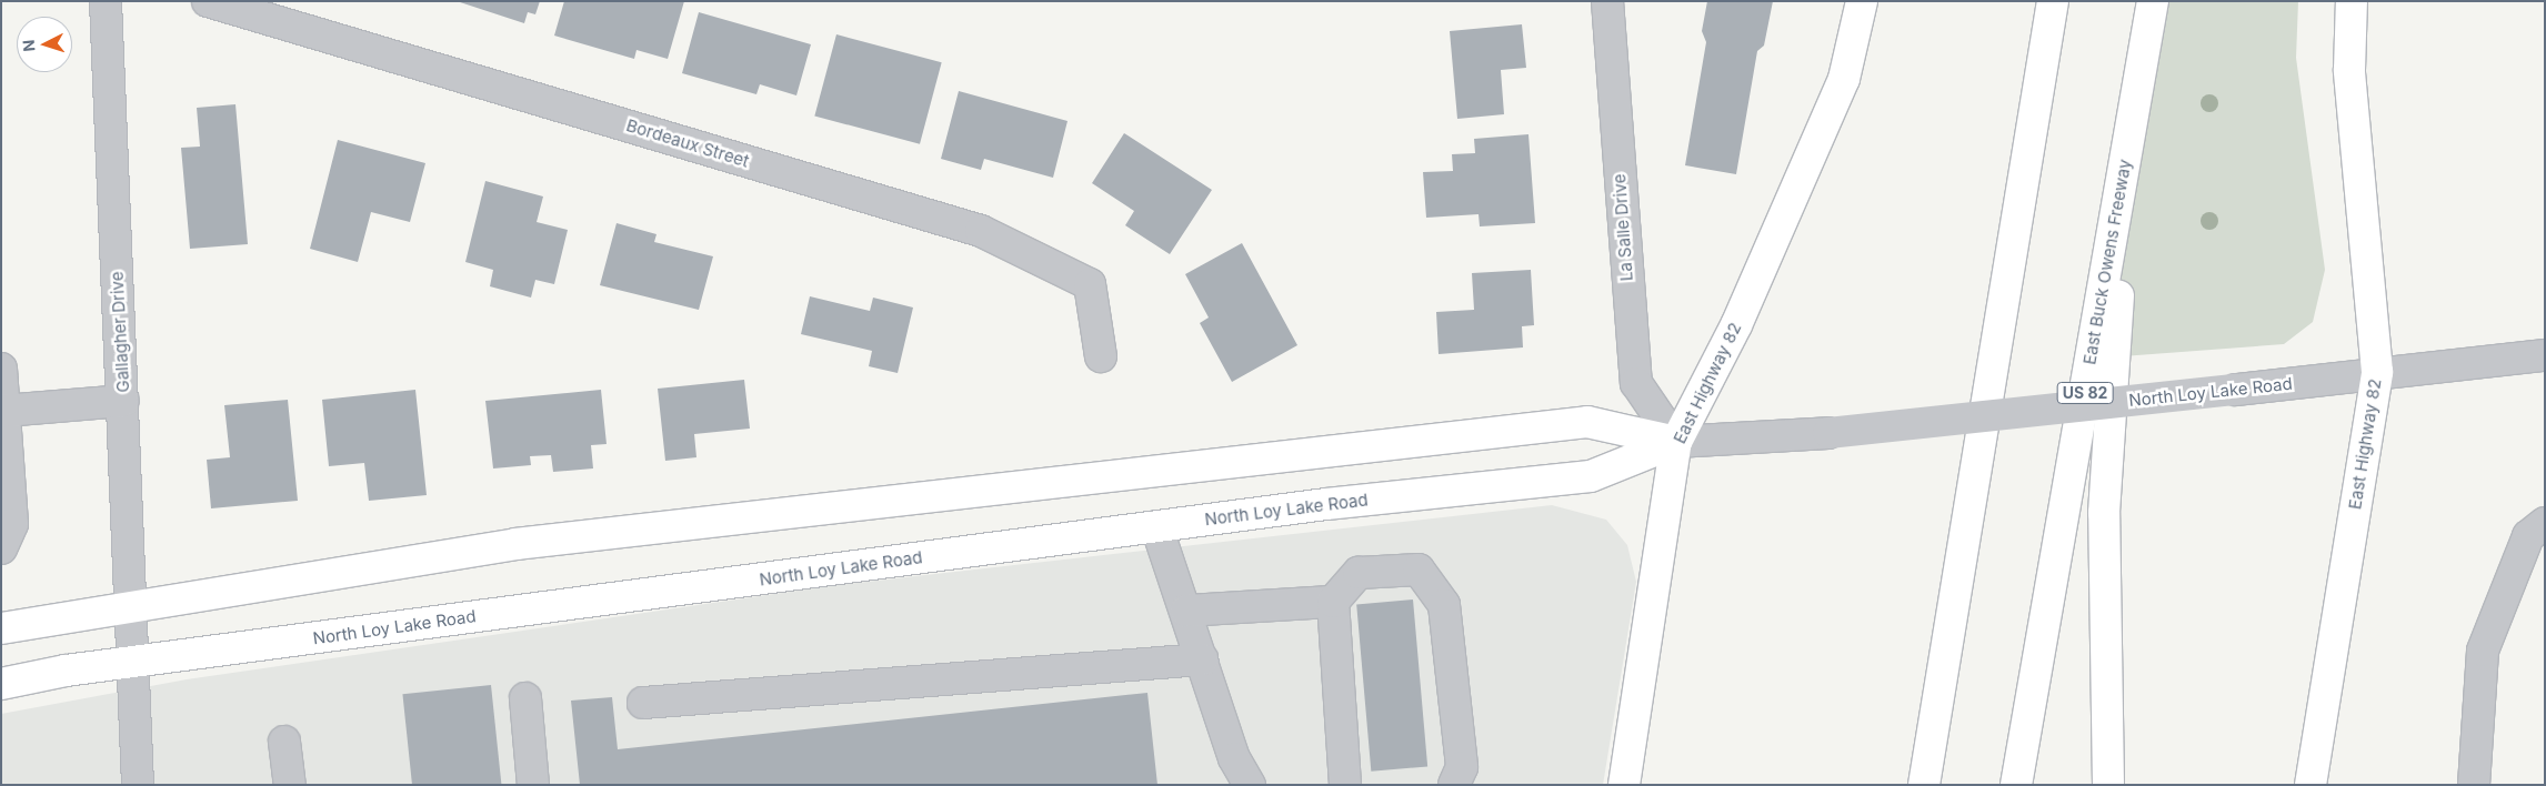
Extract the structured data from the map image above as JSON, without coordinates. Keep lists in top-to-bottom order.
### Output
{
  "streets": {
    "main road": [
      "East Buck Owens Freeway",
      "East Highway 82",
      "North Loy Lake Road",
      "US 82"
    ],
    "street": ["Bordeaux Street", "La Salle Drive", "Gallagher Drive"]
  },
  "crossings": [
    ["La Salle Drive", "East Highway 82"],
    ["La Salle Drive", "North Loy Lake Road"],
    ["Gallagher Drive", "North Loy Lake Road"],
    ["East Highway 82", "North Loy Lake Road"]
  ],
  "north": "left"
}
